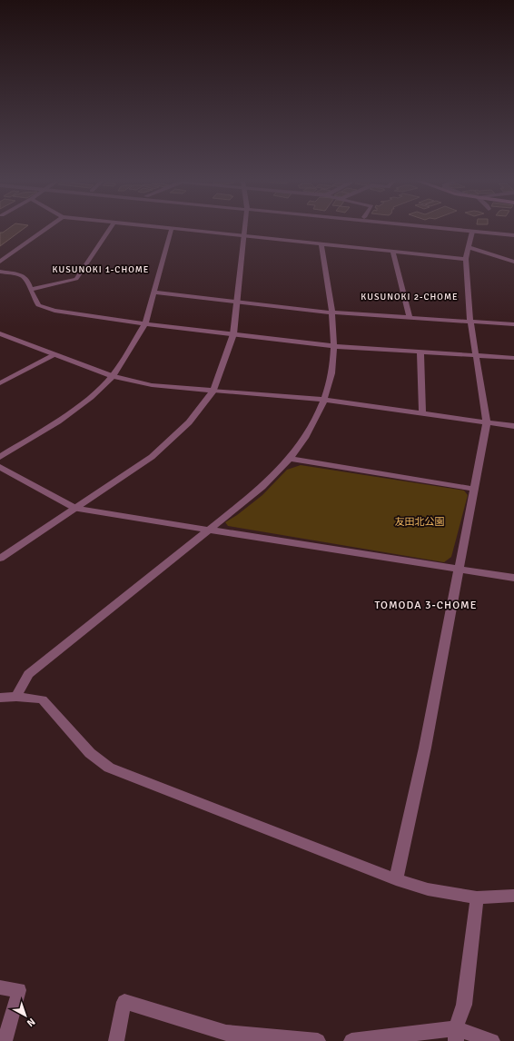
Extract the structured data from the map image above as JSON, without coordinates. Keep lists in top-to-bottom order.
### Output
{
  "districts": ["KUSUNOKI 1-CHOME", "KUSUNOKI 2-CHOME", "TOMODA 3-CHOME"],
  "parks": ["友田北公園"],
  "north": "bottom right"
}
